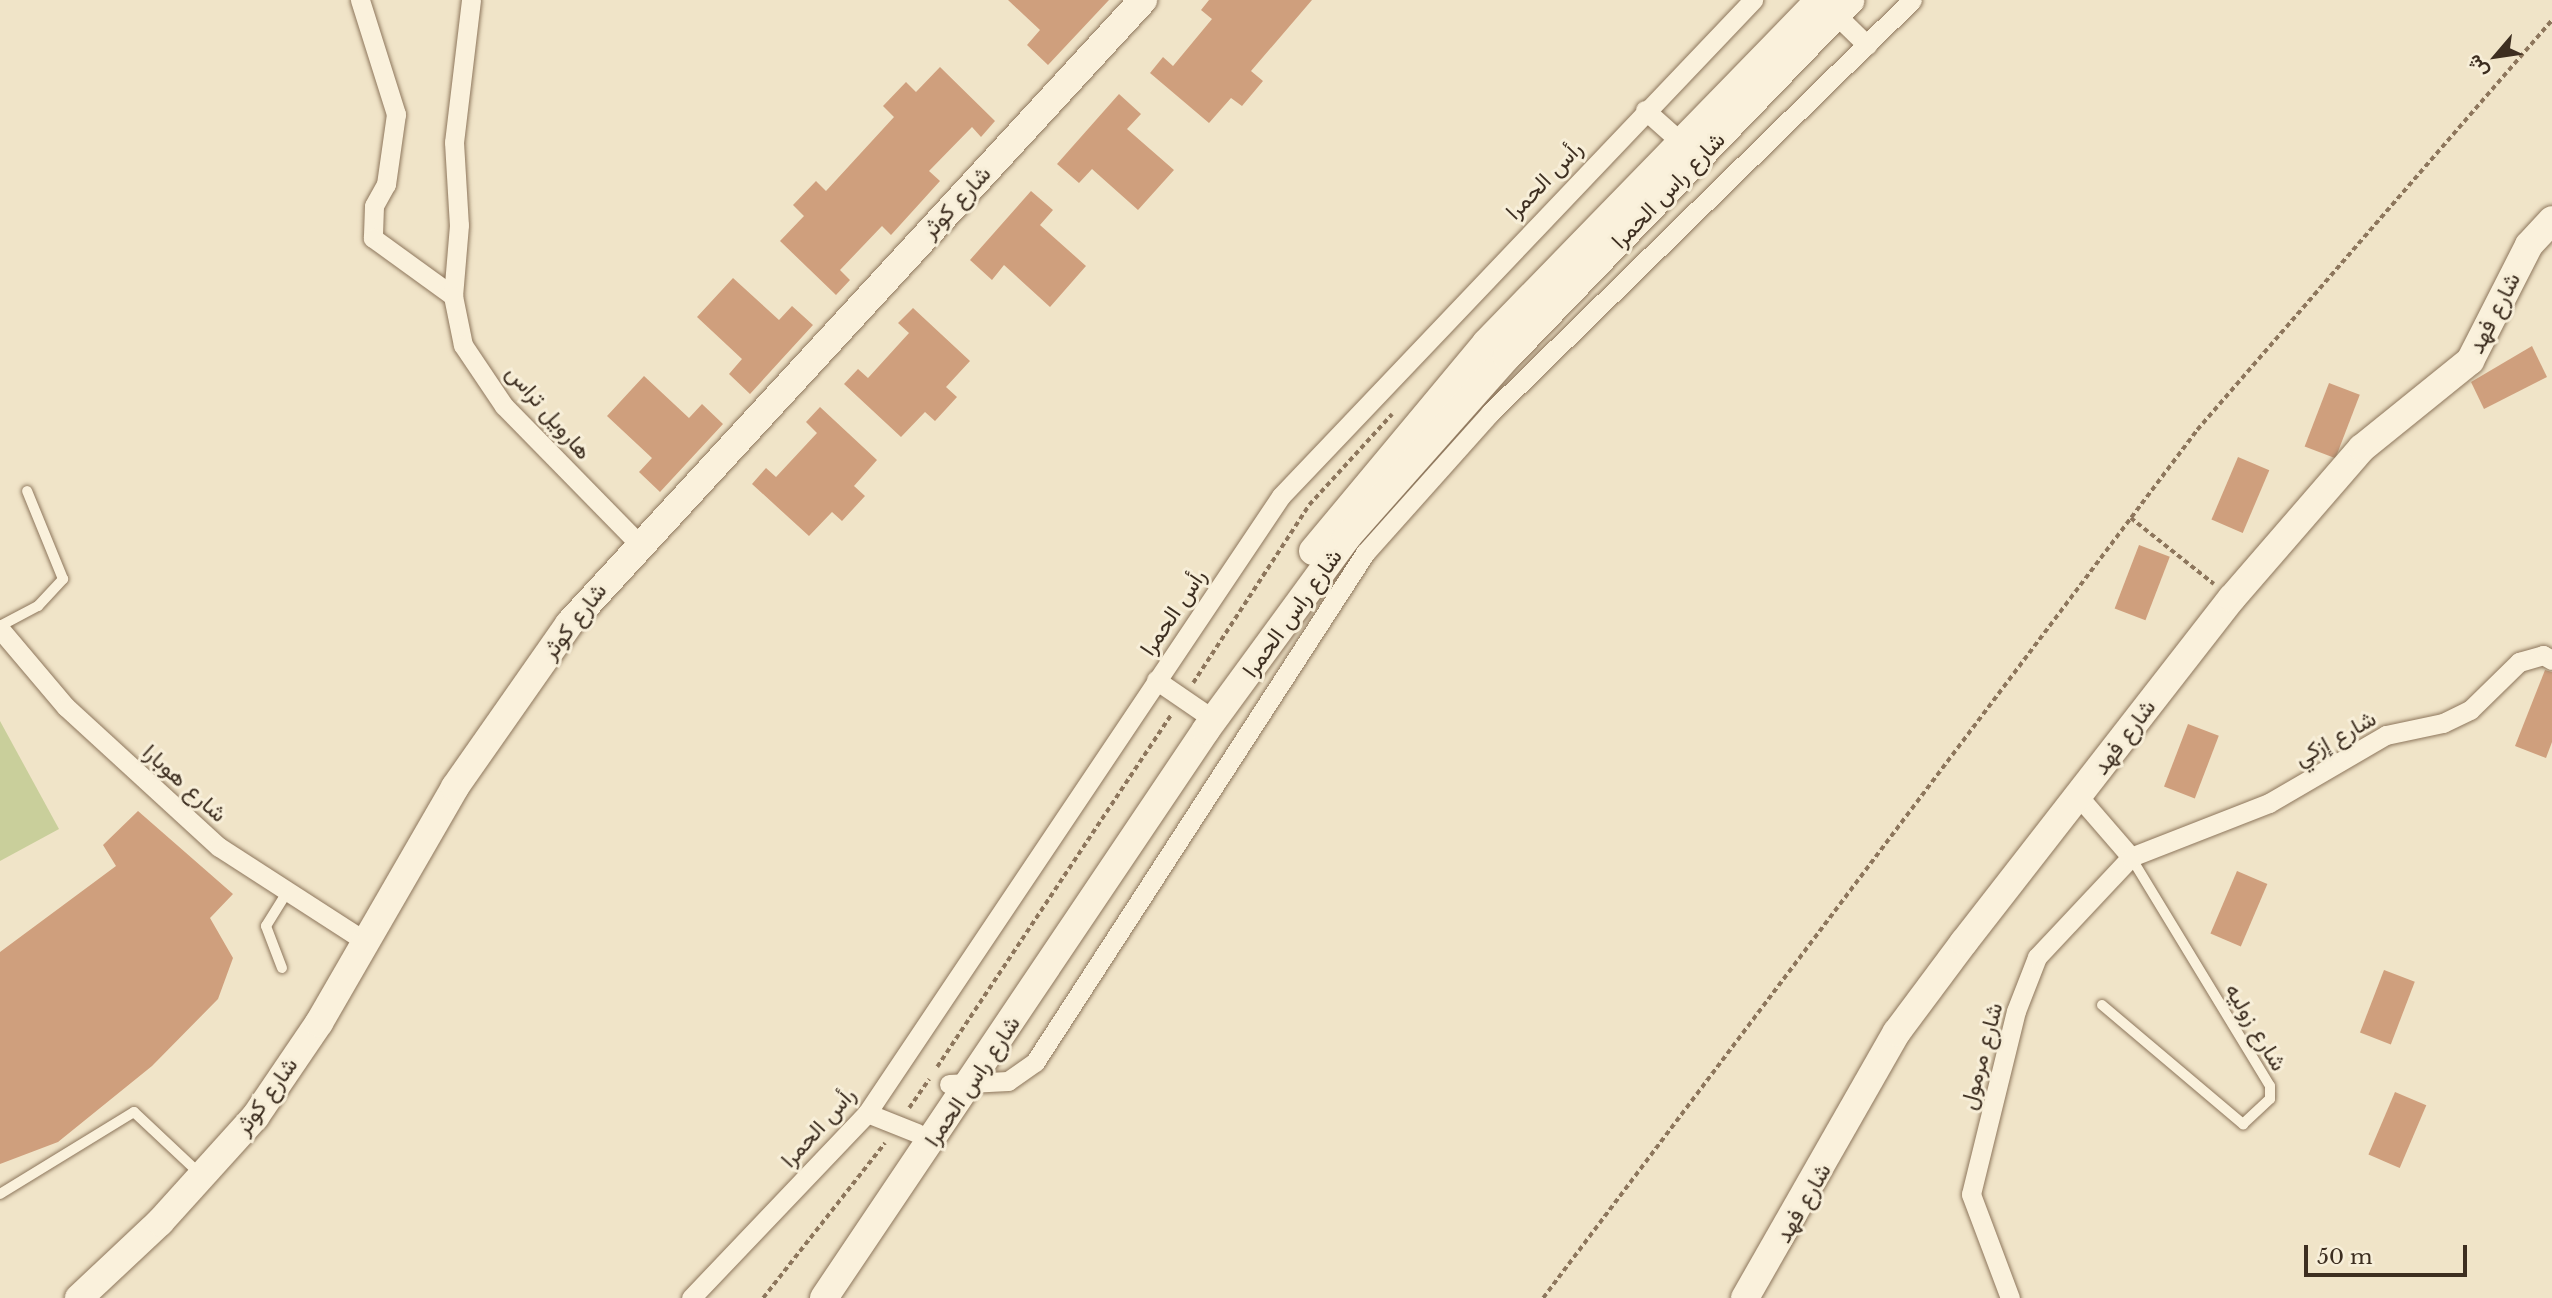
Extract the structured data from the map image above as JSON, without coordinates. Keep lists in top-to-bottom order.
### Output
{
  "streets": {
    "street": [
      "رأس الحمرا",
      "شارع راس الحمرا",
      "شارع كوثر",
      "شارع فهد",
      "هارويل تراس",
      "شارع إزكي",
      "شارع هوبارا",
      "شارع مرمول"
    ],
    "lane": ["شارع زوليه"]
  },
  "crossings": [
    ["شارع كوثر", "هارويل تراس"],
    ["شارع كوثر", "شارع هوبارا"],
    ["شارع إزكي", "شارع زوليه"],
    ["شارع إزكي", "شارع مرمول"],
    ["شارع زوليه", "شارع مرمول"]
  ],
  "scale_bar": "50 m",
  "north": "bottom left"
}
